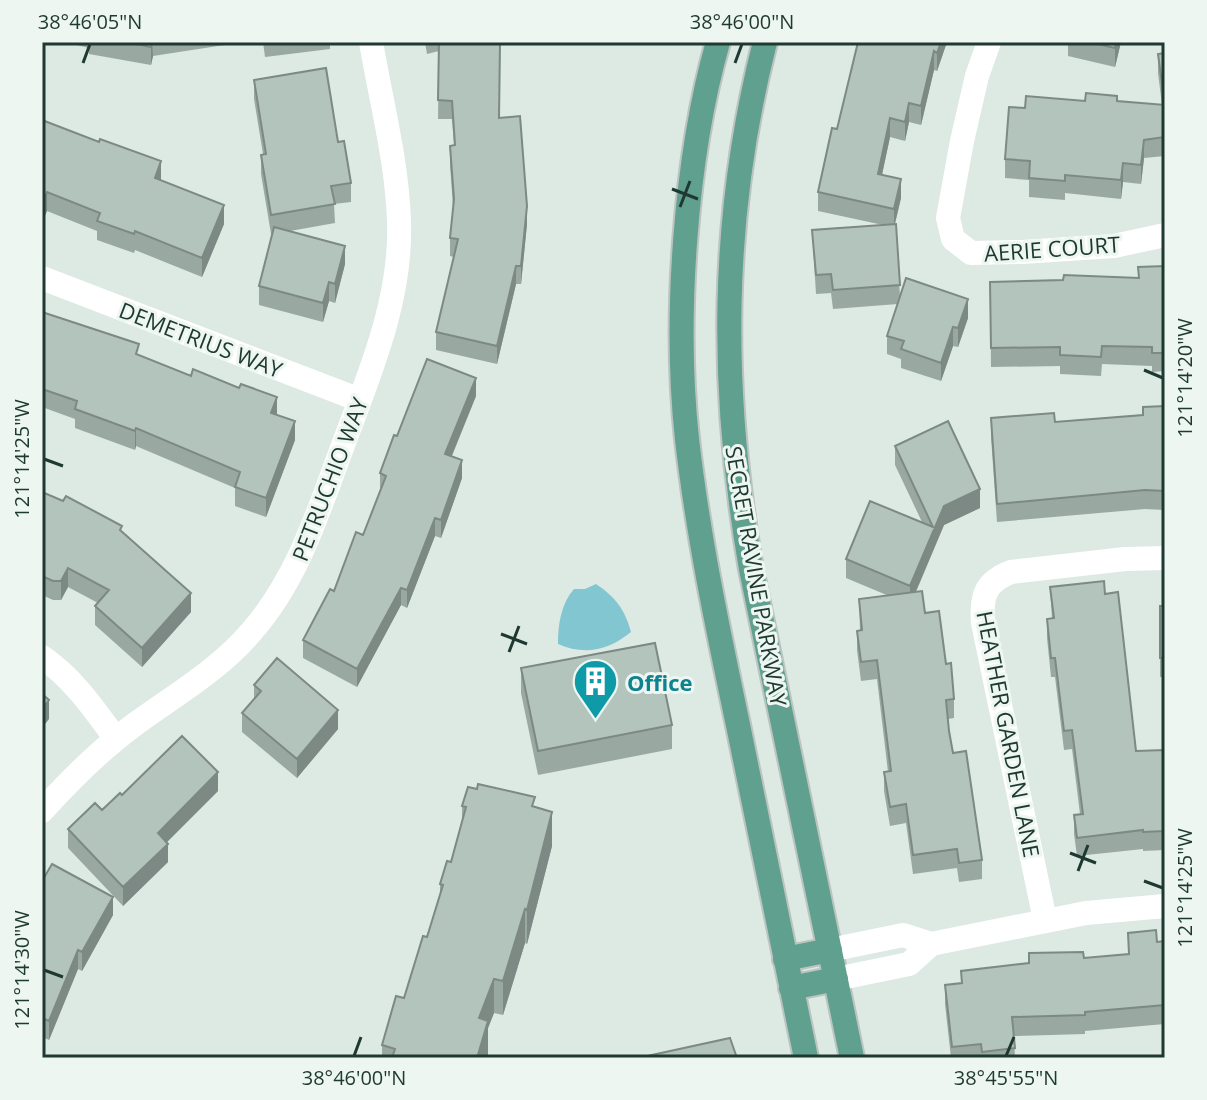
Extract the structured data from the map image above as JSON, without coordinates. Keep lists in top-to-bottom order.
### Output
{
  "streets": {
    "main road": ["SECRET RAVINE PARKWAY"],
    "street": [
      "AERIE COURT",
      "DEMETRIUS WAY",
      "PETRUCHIO WAY",
      "HEATHER GARDEN LANE"
    ]
  },
  "crossings": [
    ["DEMETRIUS WAY", "PETRUCHIO WAY"]
  ],
  "places": {
    "building": ["Office"]
  },
  "coordinates": [
    "38°46'05\"N",
    "38°46'00\"N",
    "121°14'20\"W",
    "121°14'25\"W",
    "121°14'30\"W",
    "38°45'55\"N"
  ]
}
